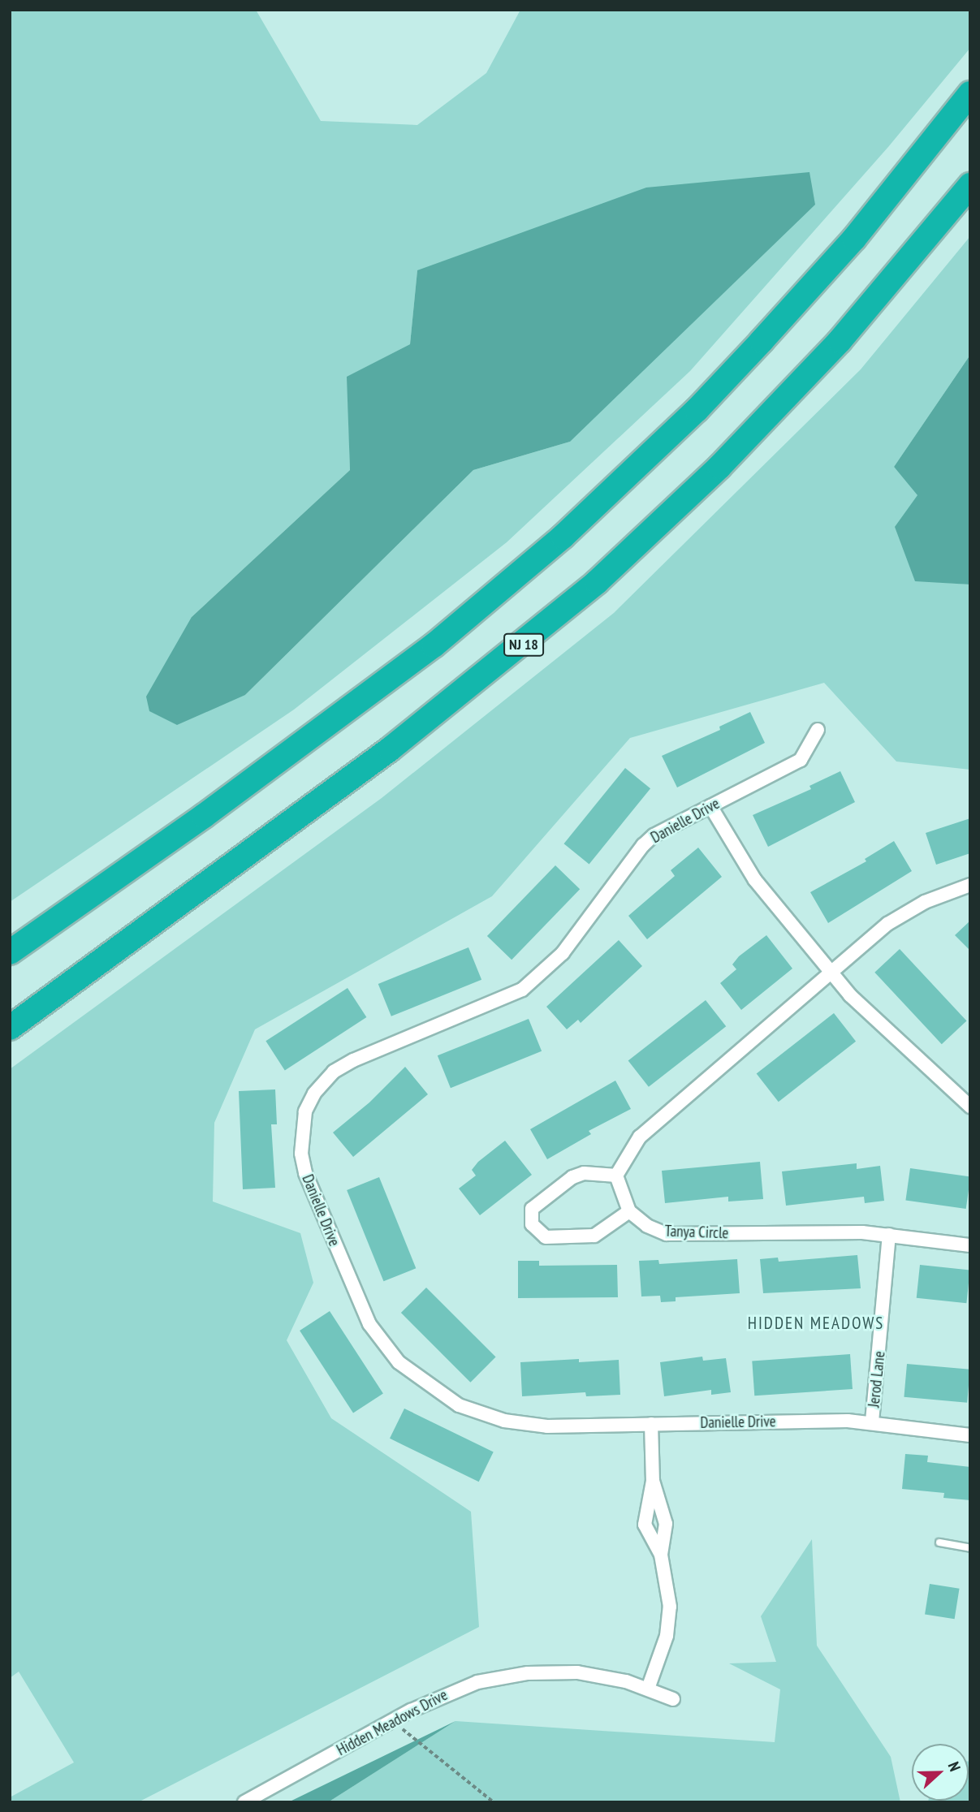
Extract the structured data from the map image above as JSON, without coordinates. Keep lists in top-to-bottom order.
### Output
{
  "streets": {
    "highway": ["NJ 18"],
    "street": [
      "Danielle Drive",
      "Tanya Circle",
      "Jerod Lane",
      "Hidden Meadows Drive"
    ]
  },
  "crossings": [
    ["Danielle Drive", "Jerod Lane"],
    ["Tanya Circle", "Jerod Lane"]
  ],
  "districts": ["HIDDEN MEADOWS"],
  "north": "right"
}
